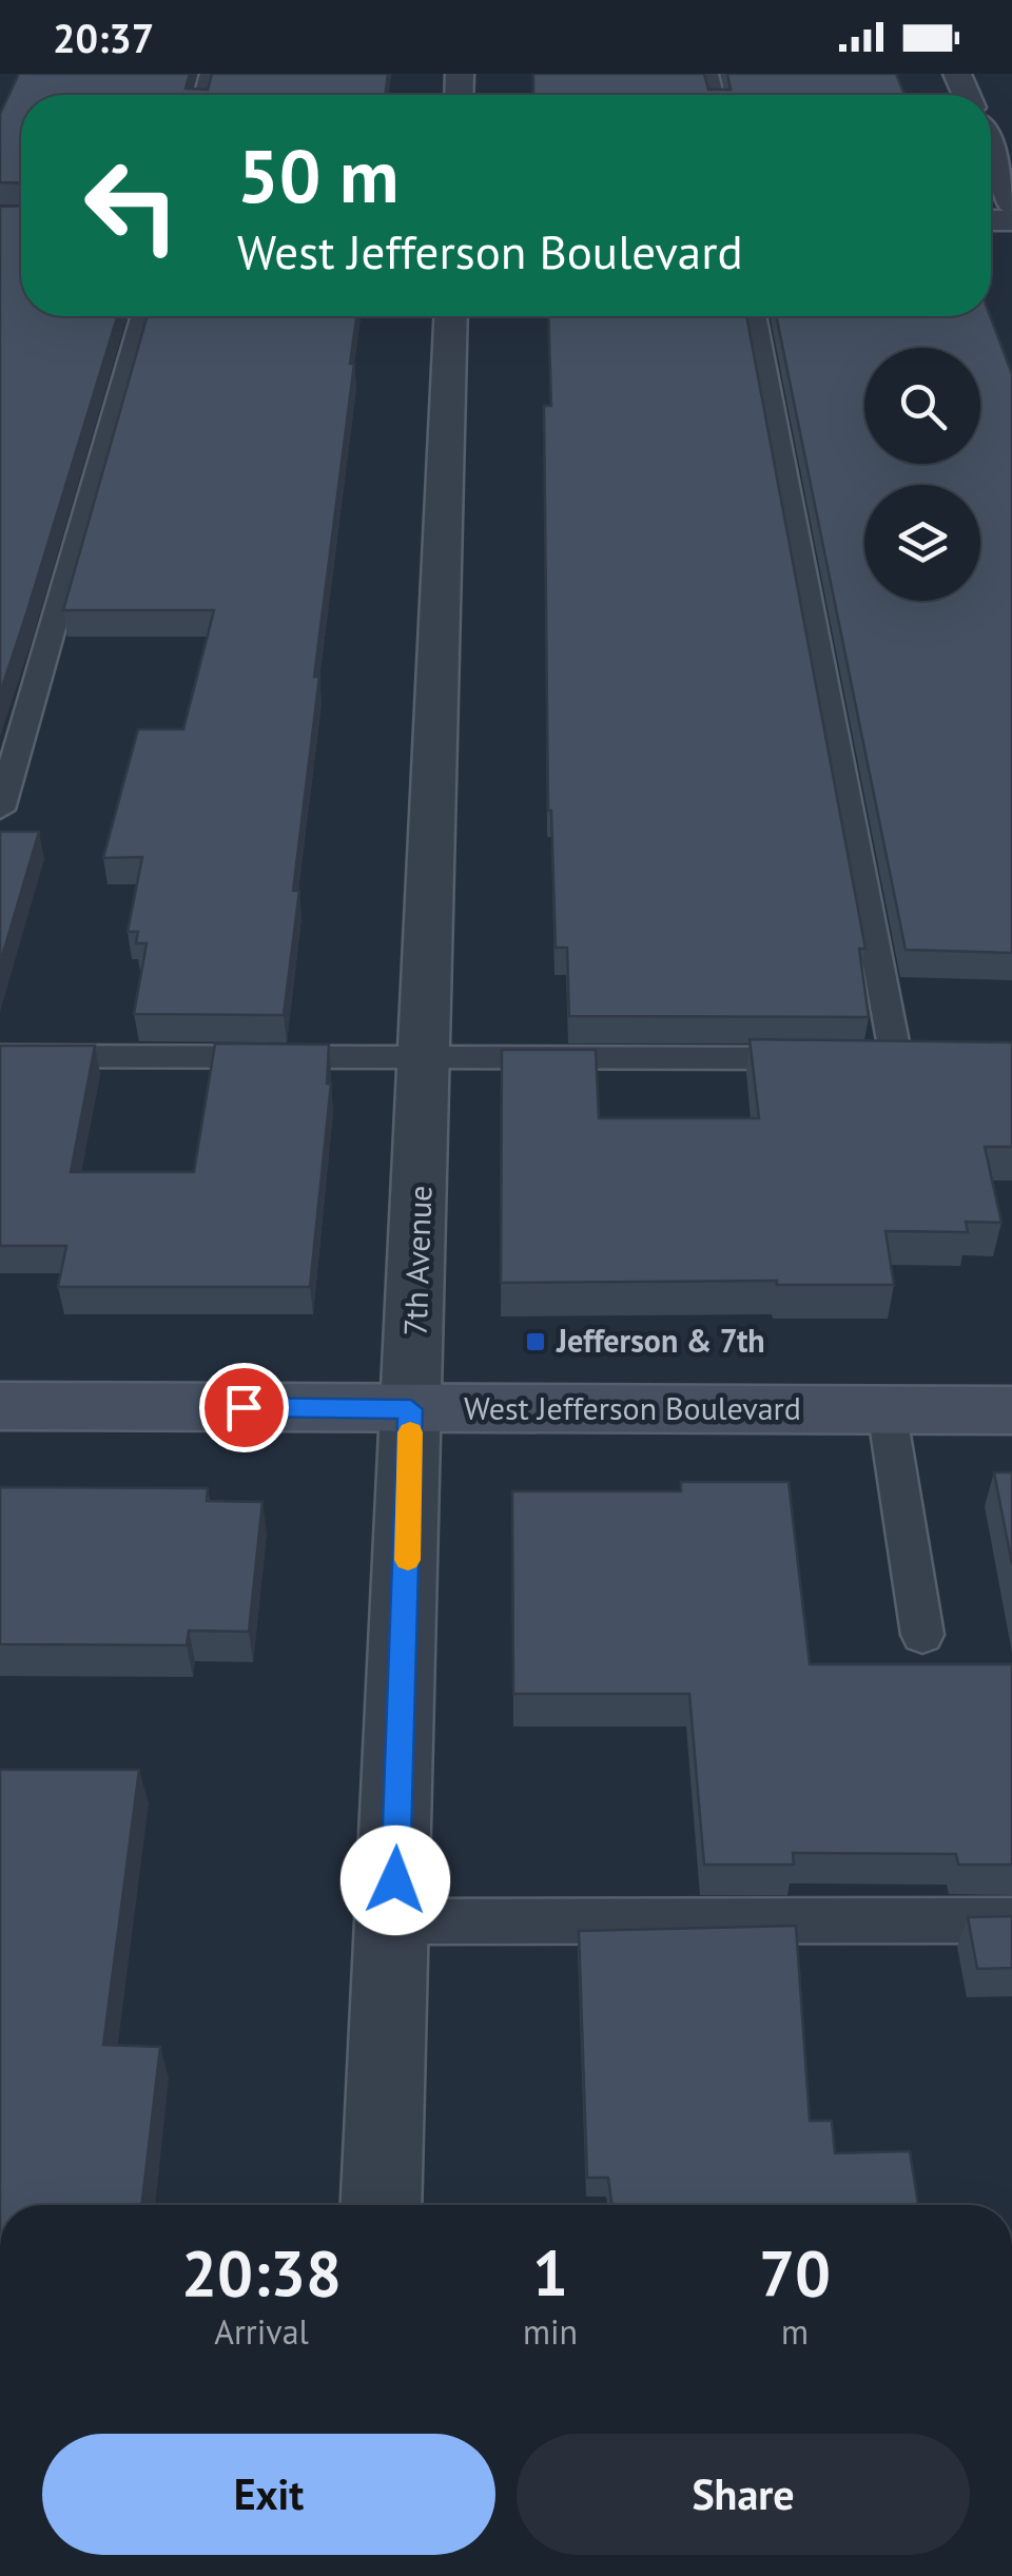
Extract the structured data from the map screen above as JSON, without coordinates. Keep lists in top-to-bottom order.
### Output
{
  "streets": {
    "main road": ["West Jefferson Boulevard"],
    "street": ["7th Avenue"]
  },
  "crossings": [
    ["7th Avenue", "West Jefferson Boulevard"]
  ],
  "places": {
    "transit": ["Jefferson & 7th"]
  },
  "page": {
    "status": "20:37",
    "turn": ["50 m", "West Jefferson Boulevard"],
    "eta": [
      "20:38",
      "Arrival",
      "1",
      "min",
      "70",
      "m"
    ],
    "buttons": ["Exit", "Share"]
  }
}
